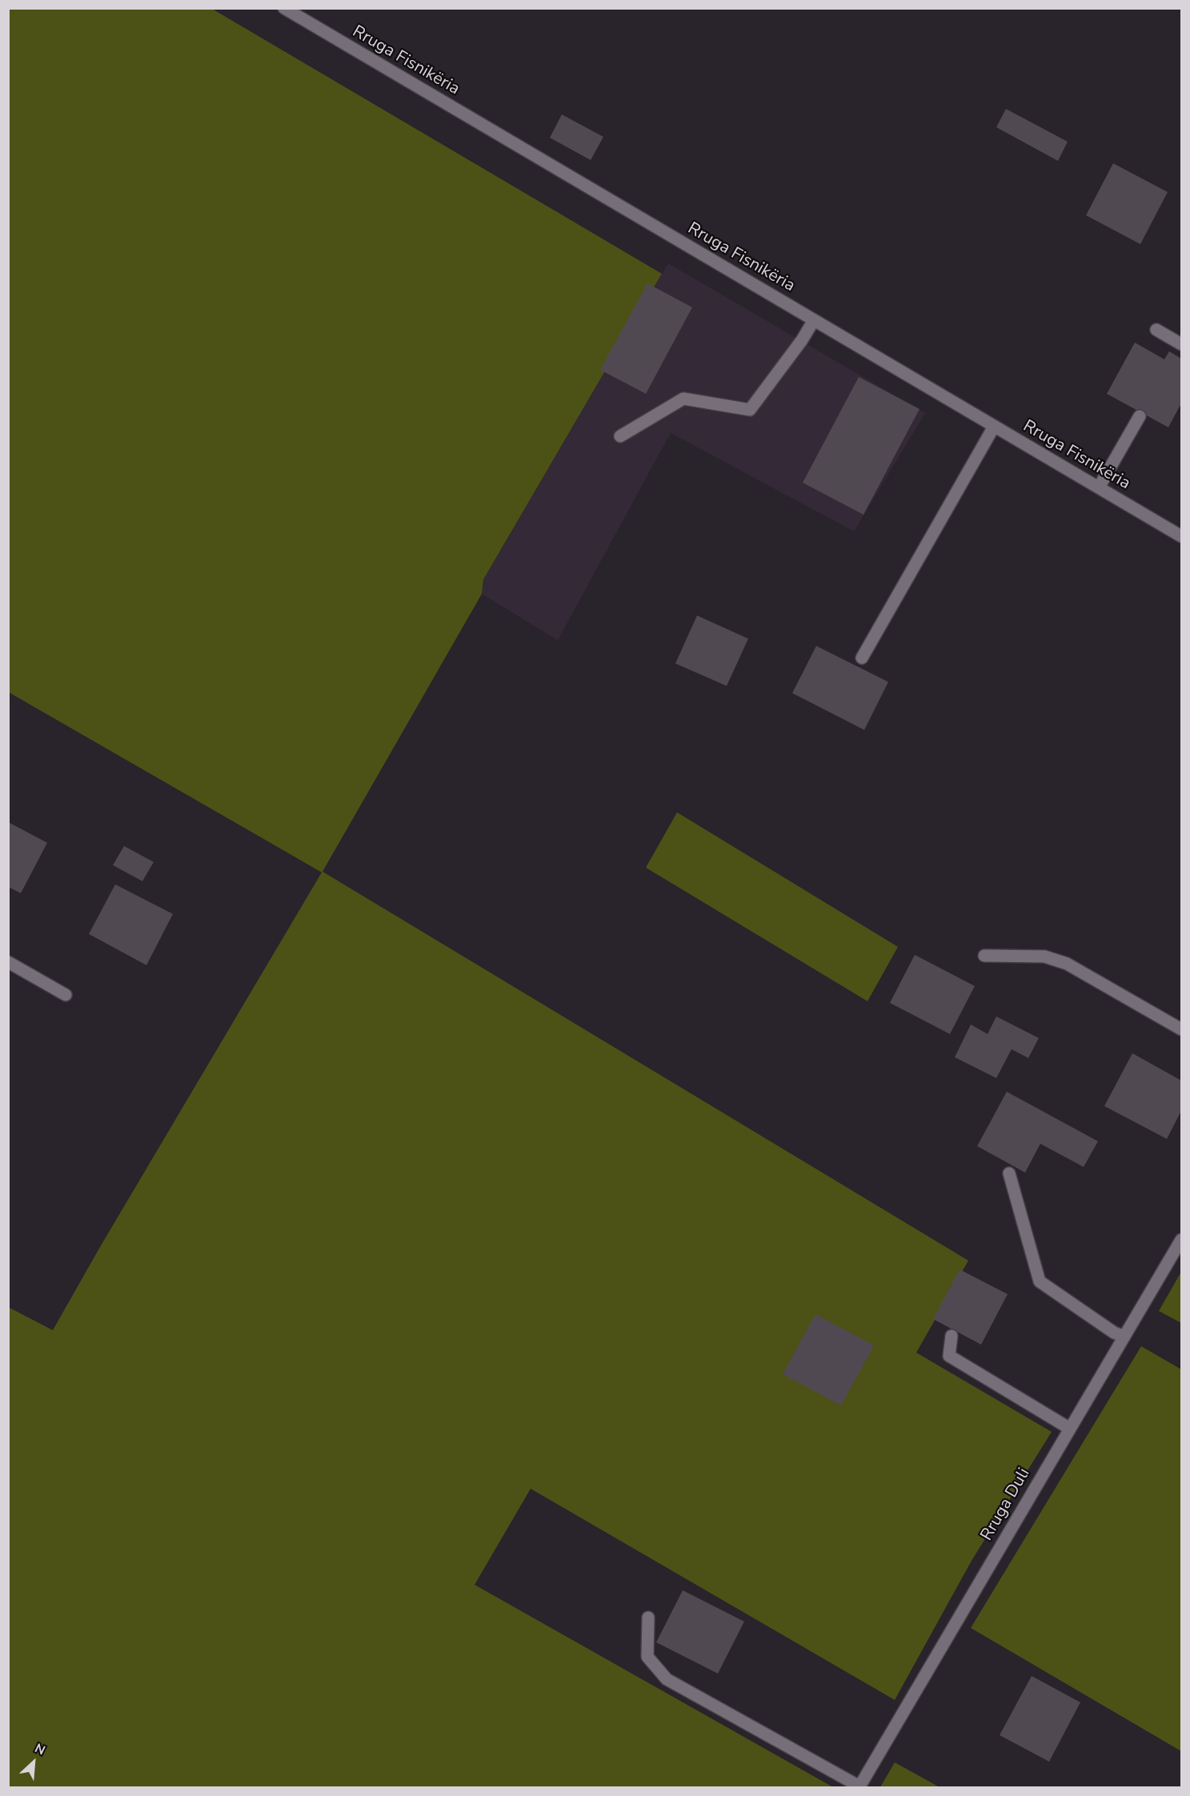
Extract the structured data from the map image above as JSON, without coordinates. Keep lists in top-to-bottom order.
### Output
{
  "streets": {
    "street": ["Rruga Fisnikëria", "Rruga Duli"]
  },
  "north": "top right"
}
